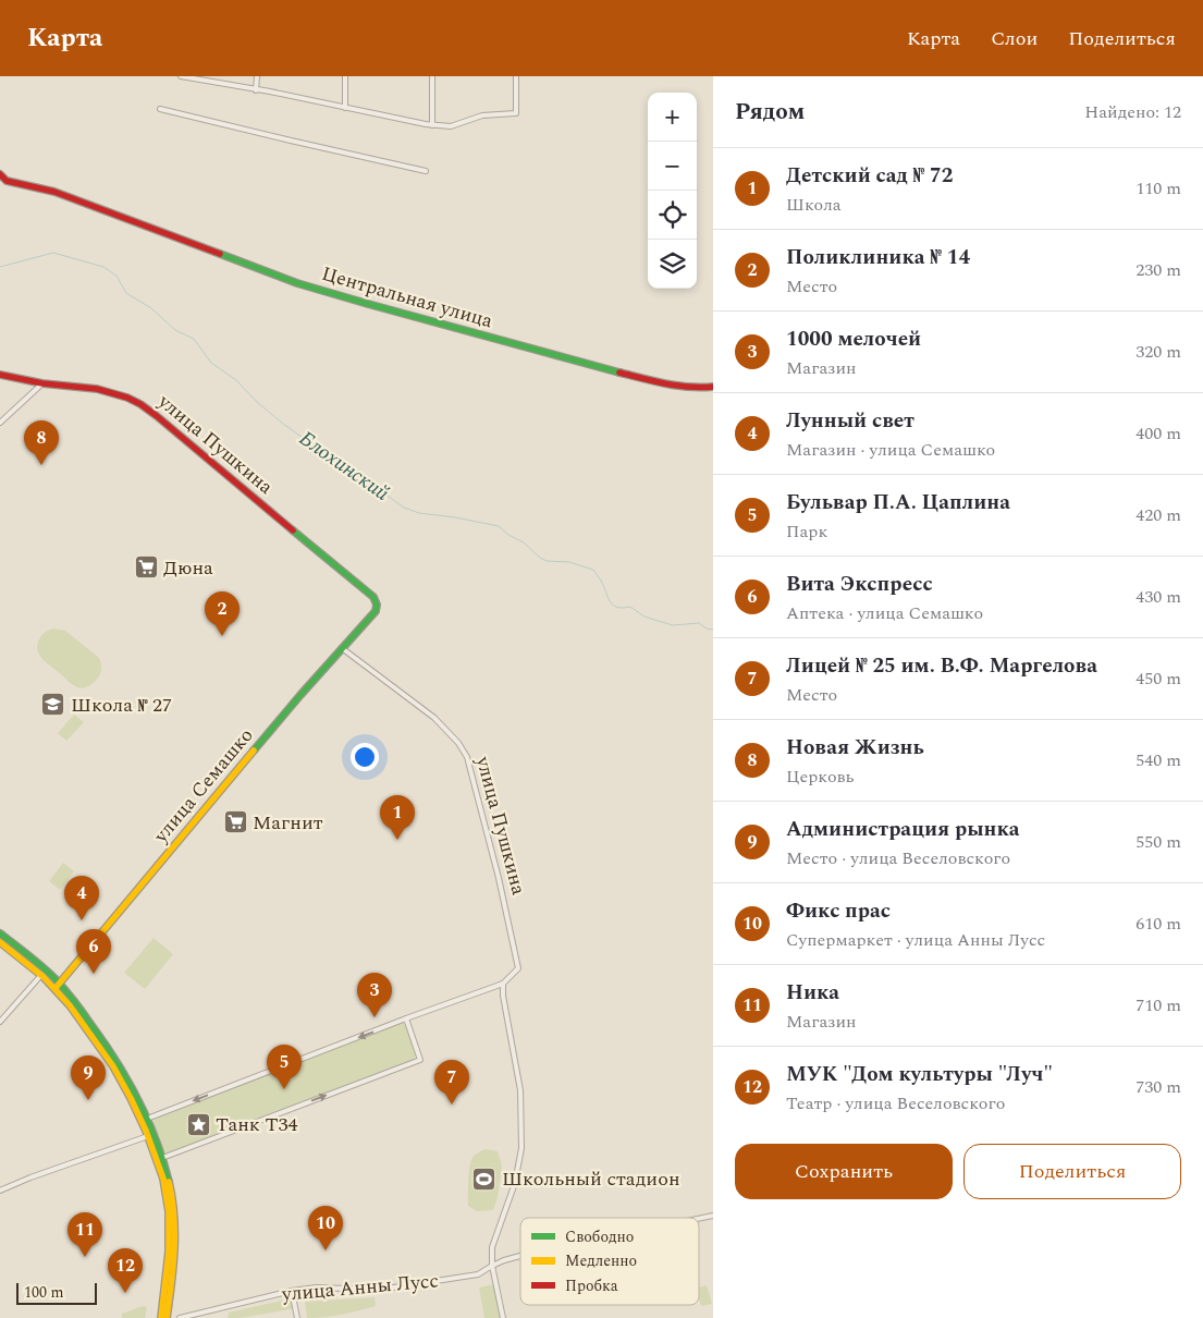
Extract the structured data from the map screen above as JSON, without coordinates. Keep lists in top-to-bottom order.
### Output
{
  "streets": {
    "street": [
      "Центральная улица",
      "улица Пушкина",
      "улица Семашко",
      "улица Анны Лусс"
    ]
  },
  "crossings": [
    ["улица Пушкина", "улица Семашко"]
  ],
  "water": ["Блохинский"],
  "places": {
    "supermarket": ["Дюна", "Магнит"],
    "school or university": ["Школа № 27"],
    "place": ["Танк T34"],
    "sports": ["Школьный стадион"]
  },
  "legend": ["Свободно", "Медленно", "Пробка"],
  "scale_bar": "100 m",
  "page": {
    "header": "Карта",
    "nav": ["Карта", "Слои", "Поделиться"],
    "heading": ["Рядом", "Найдено: 12"],
    "map_buttons": ["+", "−"],
    "list": [
      {
        "mark": "1",
        "name": "Детский сад № 72",
        "note": "Школа",
        "value": "110 m"
      },
      {
        "mark": "2",
        "name": "Поликлиника № 14",
        "note": "Место",
        "value": "230 m"
      },
      {
        "mark": "3",
        "name": "1000 мелочей",
        "note": "Магазин",
        "value": "320 m"
      },
      {
        "mark": "4",
        "name": "Лунный свет",
        "note": "Магазин · улица Семашко",
        "value": "400 m"
      },
      {
        "mark": "5",
        "name": "Бульвар П.А. Цаплина",
        "note": "Парк",
        "value": "420 m"
      },
      {
        "mark": "6",
        "name": "Вита Экспресс",
        "note": "Аптека · улица Семашко",
        "value": "430 m"
      },
      {
        "mark": "7",
        "name": "Лицей № 25 им. В.Ф. Маргелова",
        "note": "Место",
        "value": "450 m"
      },
      {
        "mark": "8",
        "name": "Новая Жизнь",
        "note": "Церковь",
        "value": "540 m"
      },
      {
        "mark": "9",
        "name": "Администрация рынка",
        "note": "Место · улица Веселовского",
        "value": "550 m"
      },
      {
        "mark": "10",
        "name": "Фикс прас",
        "note": "Супермаркет · улица Анны Лусс",
        "value": "610 m"
      },
      {
        "mark": "11",
        "name": "Ника",
        "note": "Магазин",
        "value": "710 m"
      },
      {
        "mark": "12",
        "name": "МУК \"Дом культуры \"Луч\"",
        "note": "Театр · улица Веселовского",
        "value": "730 m"
      }
    ],
    "pins": [
      "8",
      "2",
      "1",
      "4",
      "6",
      "3",
      "5",
      "9",
      "7",
      "10",
      "11",
      "12"
    ],
    "buttons": ["Сохранить", "Поделиться"],
    "scale": "100 m"
  }
}
